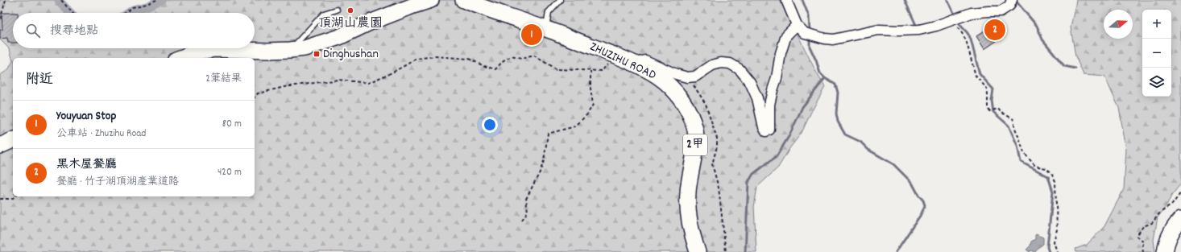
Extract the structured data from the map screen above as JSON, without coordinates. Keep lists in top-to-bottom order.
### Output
{
  "streets": {
    "main road": ["ZHUZIHU ROAD", "2甲"]
  },
  "places": {
    "other": ["頂湖山農園"],
    "transit": ["Dinghushan"]
  },
  "north": "right",
  "page": {
    "map_buttons": ["+", "−"],
    "search": "搜尋地點",
    "pins": ["2", "1"],
    "heading": ["附近", "2筆結果"],
    "list": [
      {
        "mark": "1",
        "name": "Youyuan Stop",
        "note": "公車站 · Zhuzihu Road",
        "value": "80 m"
      },
      {
        "mark": "2",
        "name": "黑木屋餐廳",
        "note": "餐廳 · 竹子湖頂湖產業道路",
        "value": "420 m"
      }
    ]
  }
}
